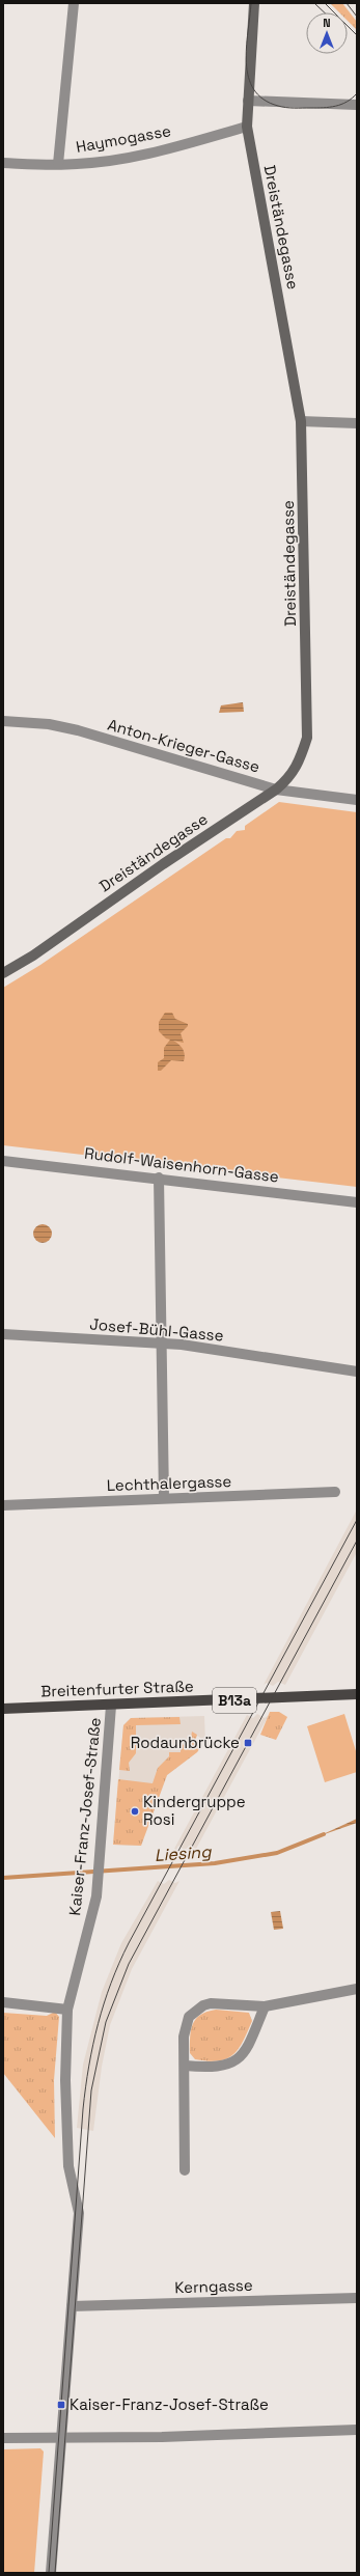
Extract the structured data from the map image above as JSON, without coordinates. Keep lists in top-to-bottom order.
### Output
{
  "streets": {
    "main road": ["Breitenfurter Straße", "B13a"],
    "street": [
      "Haymogasse",
      "Dreiständegasse",
      "Anton-Krieger-Gasse",
      "Rudolf-Waisenhorn-Gasse",
      "Josef-Bühl-Gasse",
      "Lechthalergasse",
      "Kaiser-Franz-Josef-Straße",
      "Kerngasse"
    ]
  },
  "crossings": [
    ["Haymogasse", "Dreiständegasse"],
    ["Dreiständegasse", "Anton-Krieger-Gasse"],
    ["Breitenfurter Straße", "Kaiser-Franz-Josef-Straße"],
    ["Kaiser-Franz-Josef-Straße", "Kerngasse"]
  ],
  "water": ["Liesing"],
  "places": {
    "transit": ["Rodaunbrücke", "Kaiser-Franz-Josef-Straße"],
    "other": ["Kindergruppe Rosi"]
  },
  "north": "top"
}
